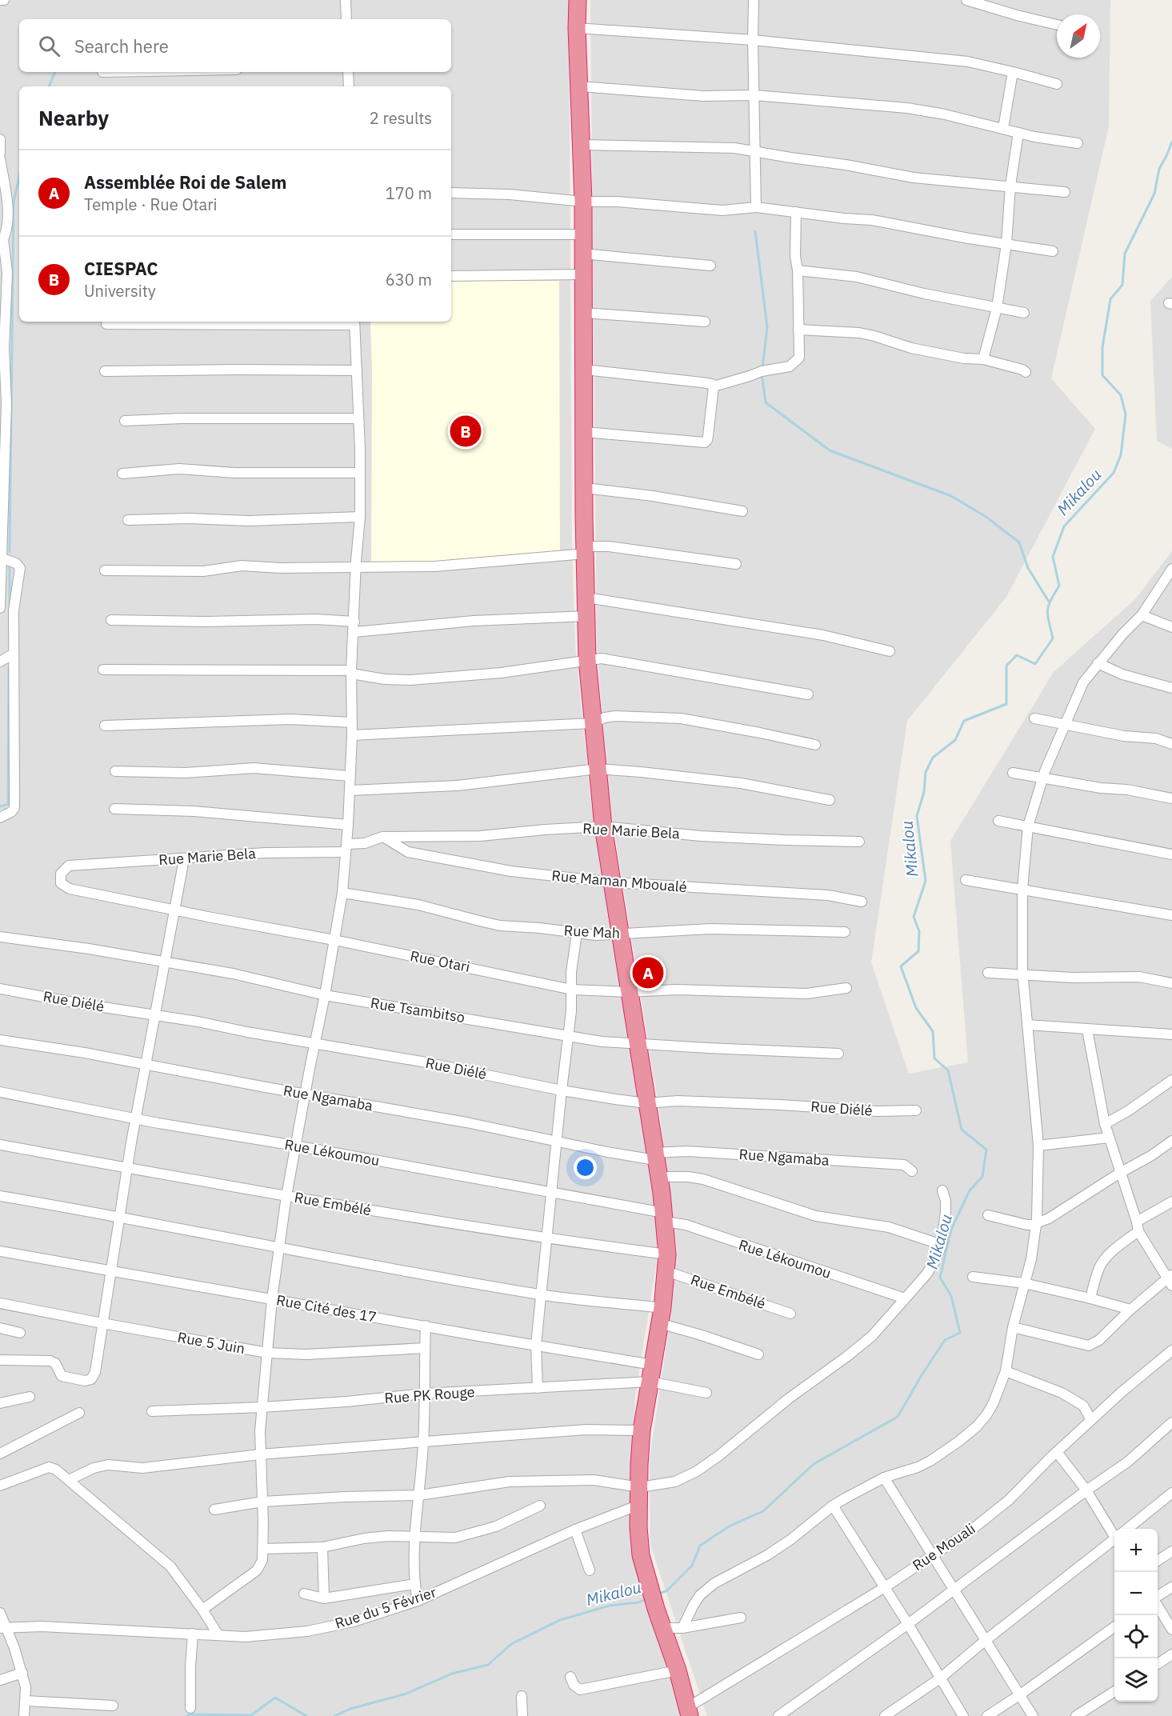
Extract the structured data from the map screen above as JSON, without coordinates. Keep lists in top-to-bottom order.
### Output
{
  "streets": {
    "street": [
      "Rue Marie Bela",
      "Rue Maman Mboualé",
      "Rue Mah",
      "Rue Otari",
      "Rue Diélé",
      "Rue Tsambitso",
      "Rue Ngamaba",
      "Rue Lékoumou",
      "Rue Embélé",
      "Rue Cité des 17",
      "Rue 5 Juin",
      "Rue PK Rouge",
      "Rue Mouali",
      "Rue du 5 Février"
    ]
  },
  "crossings": [
    ["Rue Marie Bela", "Rue Maman Mboualé"],
    ["Rue Marie Bela", "Rue Otari"]
  ],
  "water": ["Mikalou"],
  "north": "top right",
  "page": {
    "search": "Search here",
    "heading": ["Nearby", "2 results"],
    "list": [
      {
        "mark": "A",
        "name": "Assemblée Roi de Salem",
        "note": "Temple · Rue Otari",
        "value": "170 m"
      },
      {
        "mark": "B",
        "name": "CIESPAC",
        "note": "University",
        "value": "630 m"
      }
    ],
    "pins": ["B", "A"],
    "map_buttons": ["+", "−"]
  }
}
